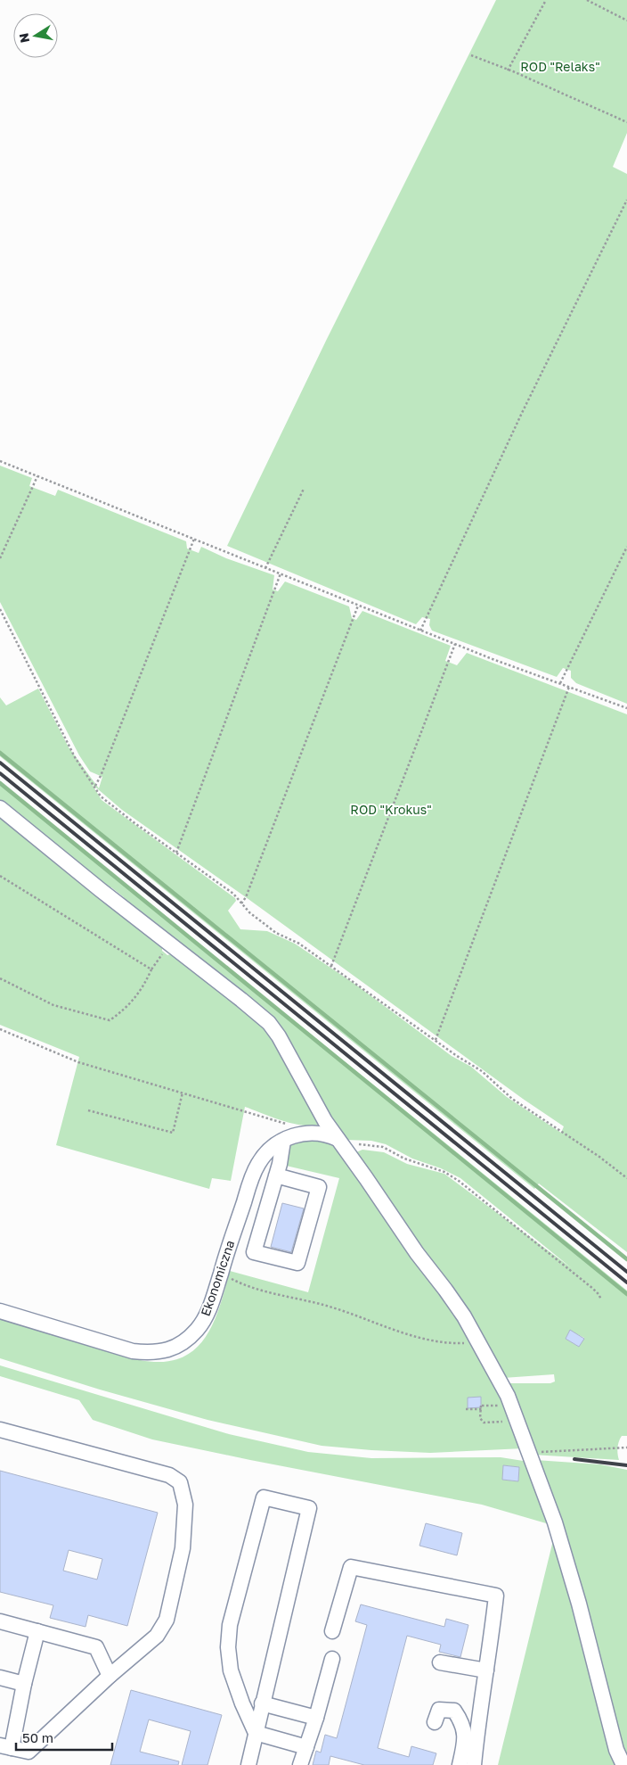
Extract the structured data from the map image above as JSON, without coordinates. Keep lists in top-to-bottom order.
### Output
{
  "streets": {
    "street": ["Ekonomiczna"]
  },
  "parks": ["ROD \"Relaks\"", "ROD \"Krokus\""],
  "scale_bar": "50 m",
  "north": "left"
}
